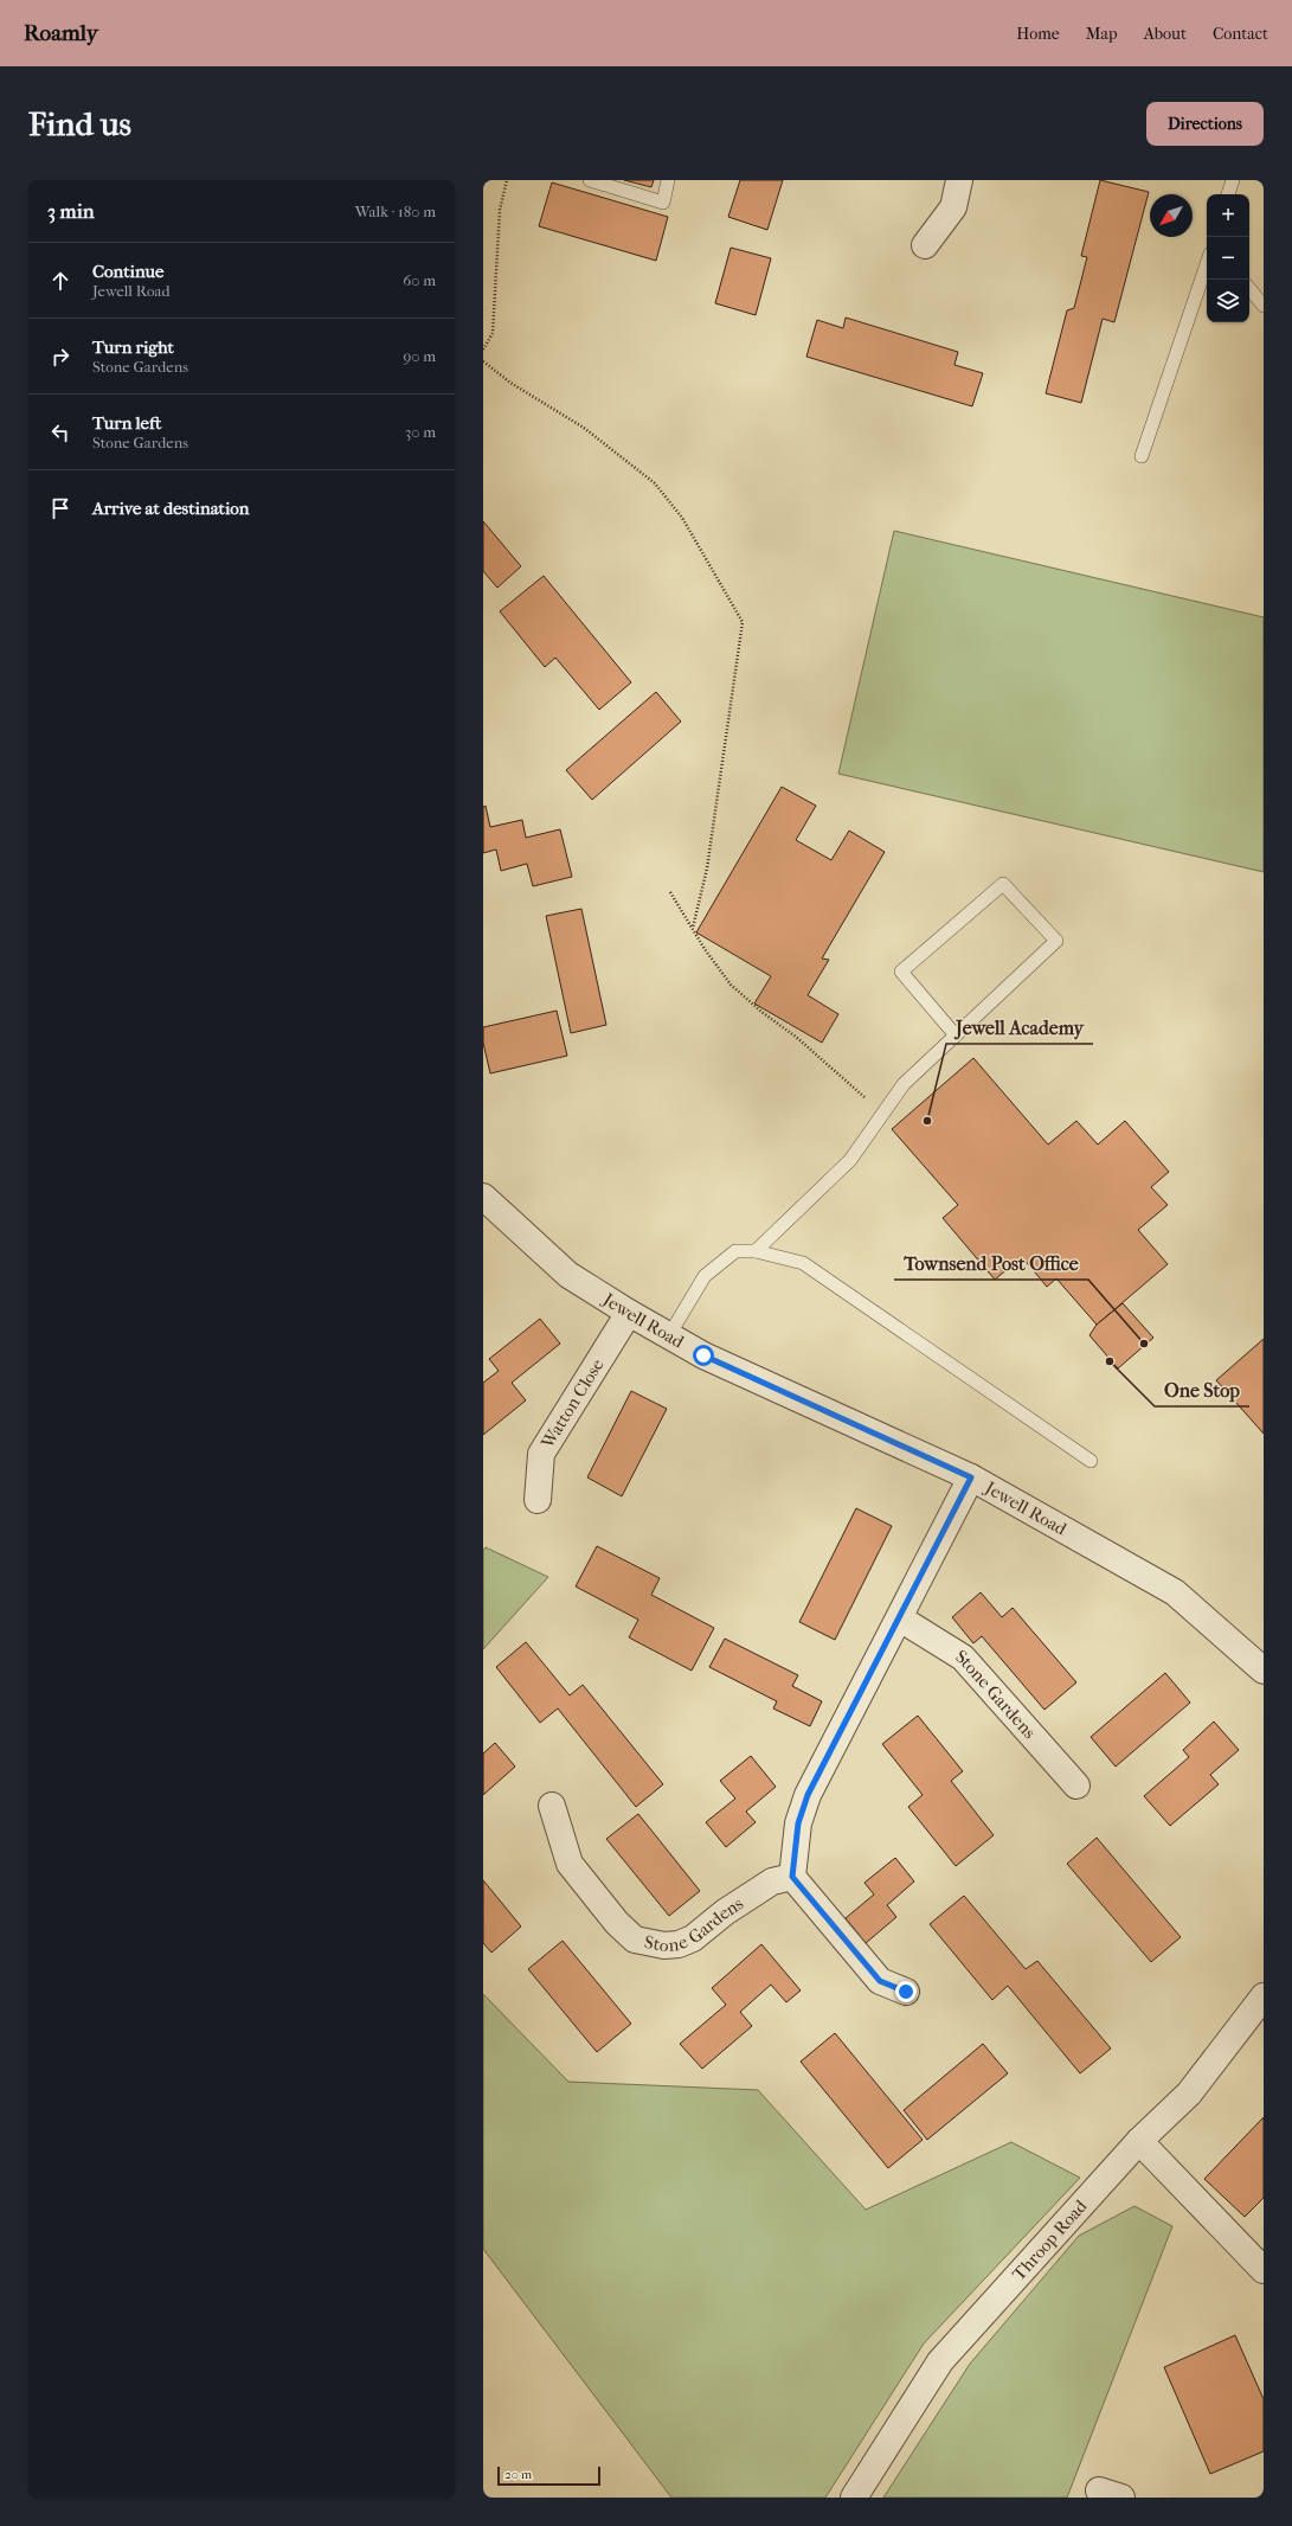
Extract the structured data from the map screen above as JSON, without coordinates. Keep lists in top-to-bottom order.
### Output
{
  "streets": {
    "street": [
      "Jewell Road",
      "Watton Close",
      "Stone Gardens",
      "Throop Road"
    ]
  },
  "crossings": [
    ["Jewell Road", "Watton Close"]
  ],
  "places": ["Jewell Academy", "Townsend Post Office", "One Stop"],
  "scale_bar": "20 m",
  "north": "bottom left",
  "page": {
    "header": "Roamly",
    "nav": [
      "Home",
      "Map",
      "About",
      "Contact"
    ],
    "buttons": "Directions",
    "title": "Find us",
    "heading": ["3 min", "Walk · 180 m"],
    "map_buttons": ["+", "−"],
    "list": [
      ["Continue", "Jewell Road", "60 m"],
      ["Turn right", "Stone Gardens", "90 m"],
      ["Turn left", "Stone Gardens", "30 m"],
      "Arrive at destination"
    ],
    "scale": "20 m"
  }
}
